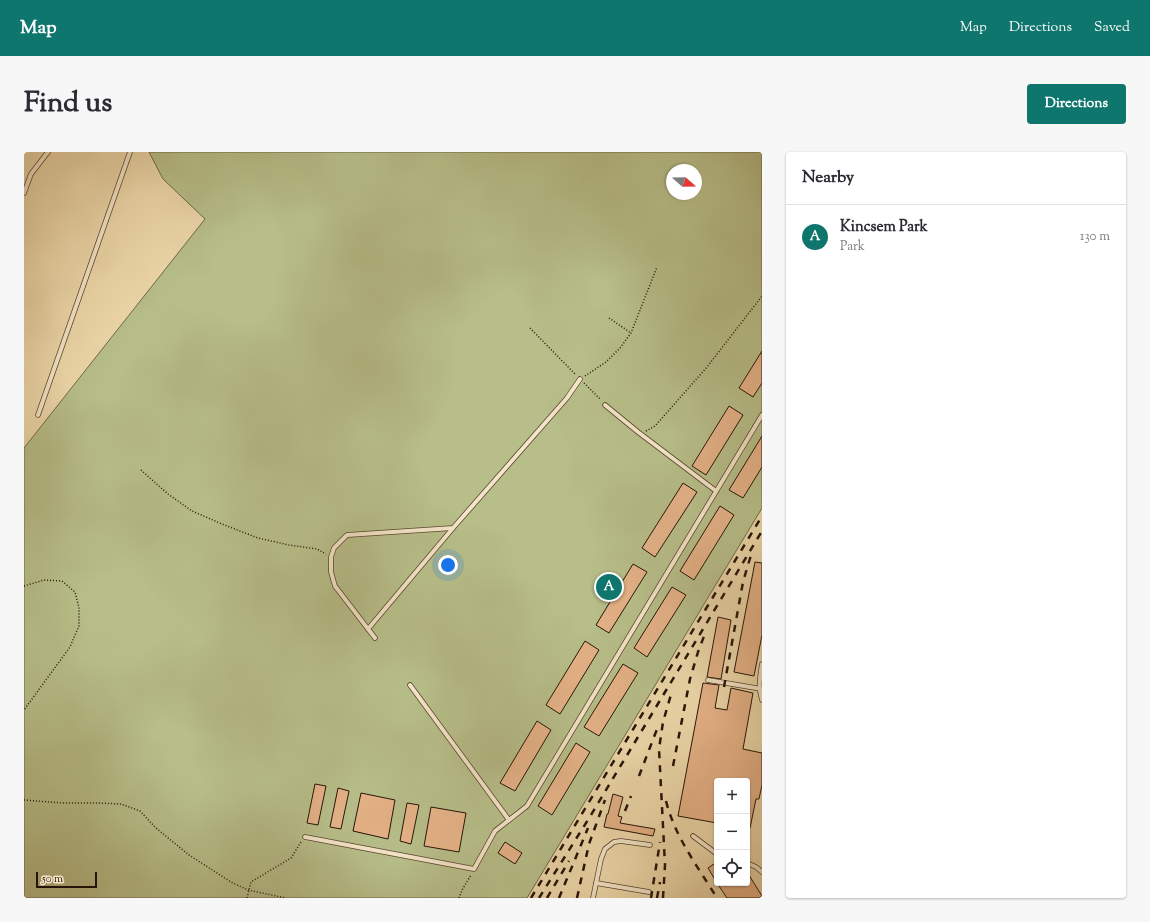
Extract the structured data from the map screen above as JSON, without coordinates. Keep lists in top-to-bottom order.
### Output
{
  "scale_bar": "50 m",
  "north": "right",
  "page": {
    "header": "Map",
    "nav": ["Map", "Directions", "Saved"],
    "title": "Find us",
    "buttons": "Directions",
    "heading": "Nearby",
    "list": [
      {
        "mark": "A",
        "name": "Kincsem Park",
        "note": "Park",
        "value": "130 m"
      }
    ],
    "pins": "A",
    "map_buttons": ["+", "−"],
    "scale": "50 m"
  }
}
